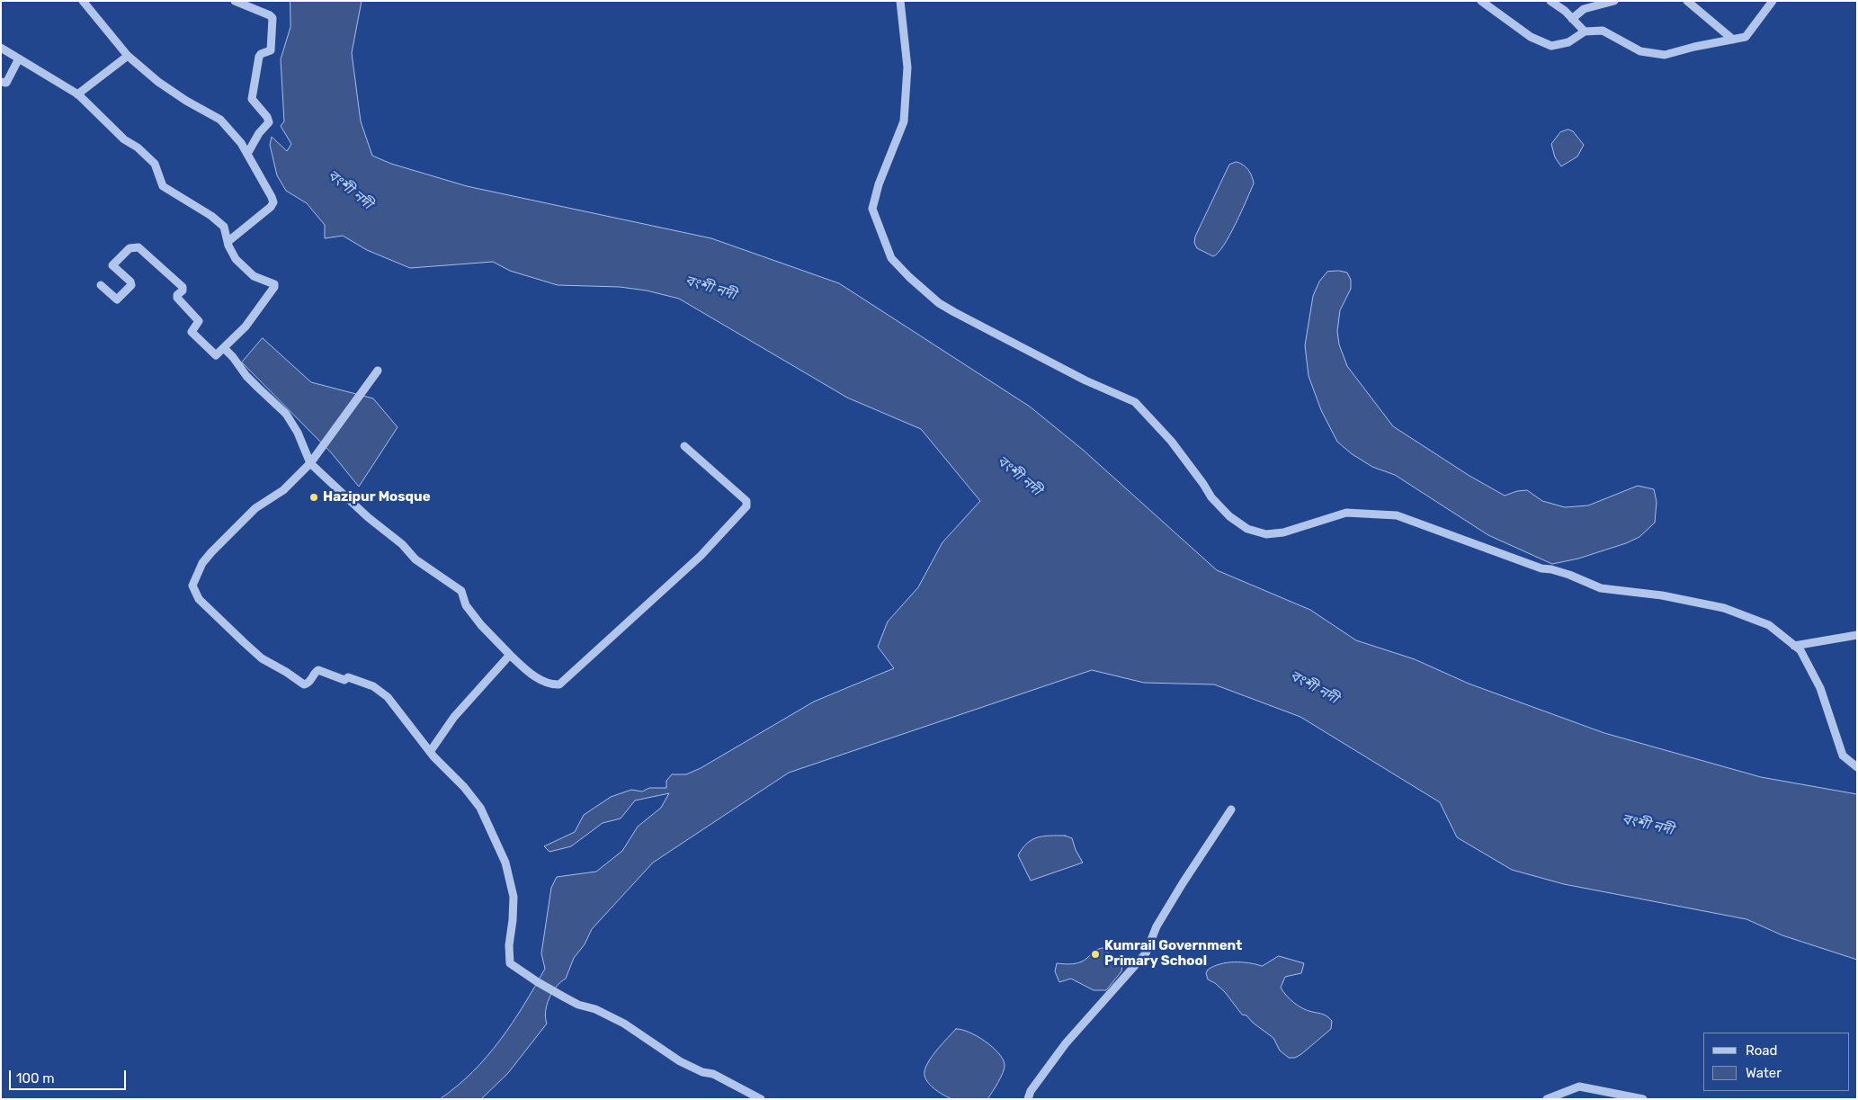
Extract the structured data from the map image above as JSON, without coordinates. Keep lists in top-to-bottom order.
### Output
{
  "water": ["বংশী নদী"],
  "places": ["Hazipur Mosque", "Kumrail Government Primary School"],
  "legend": ["Road", "Water"],
  "scale_bar": "100 m"
}
